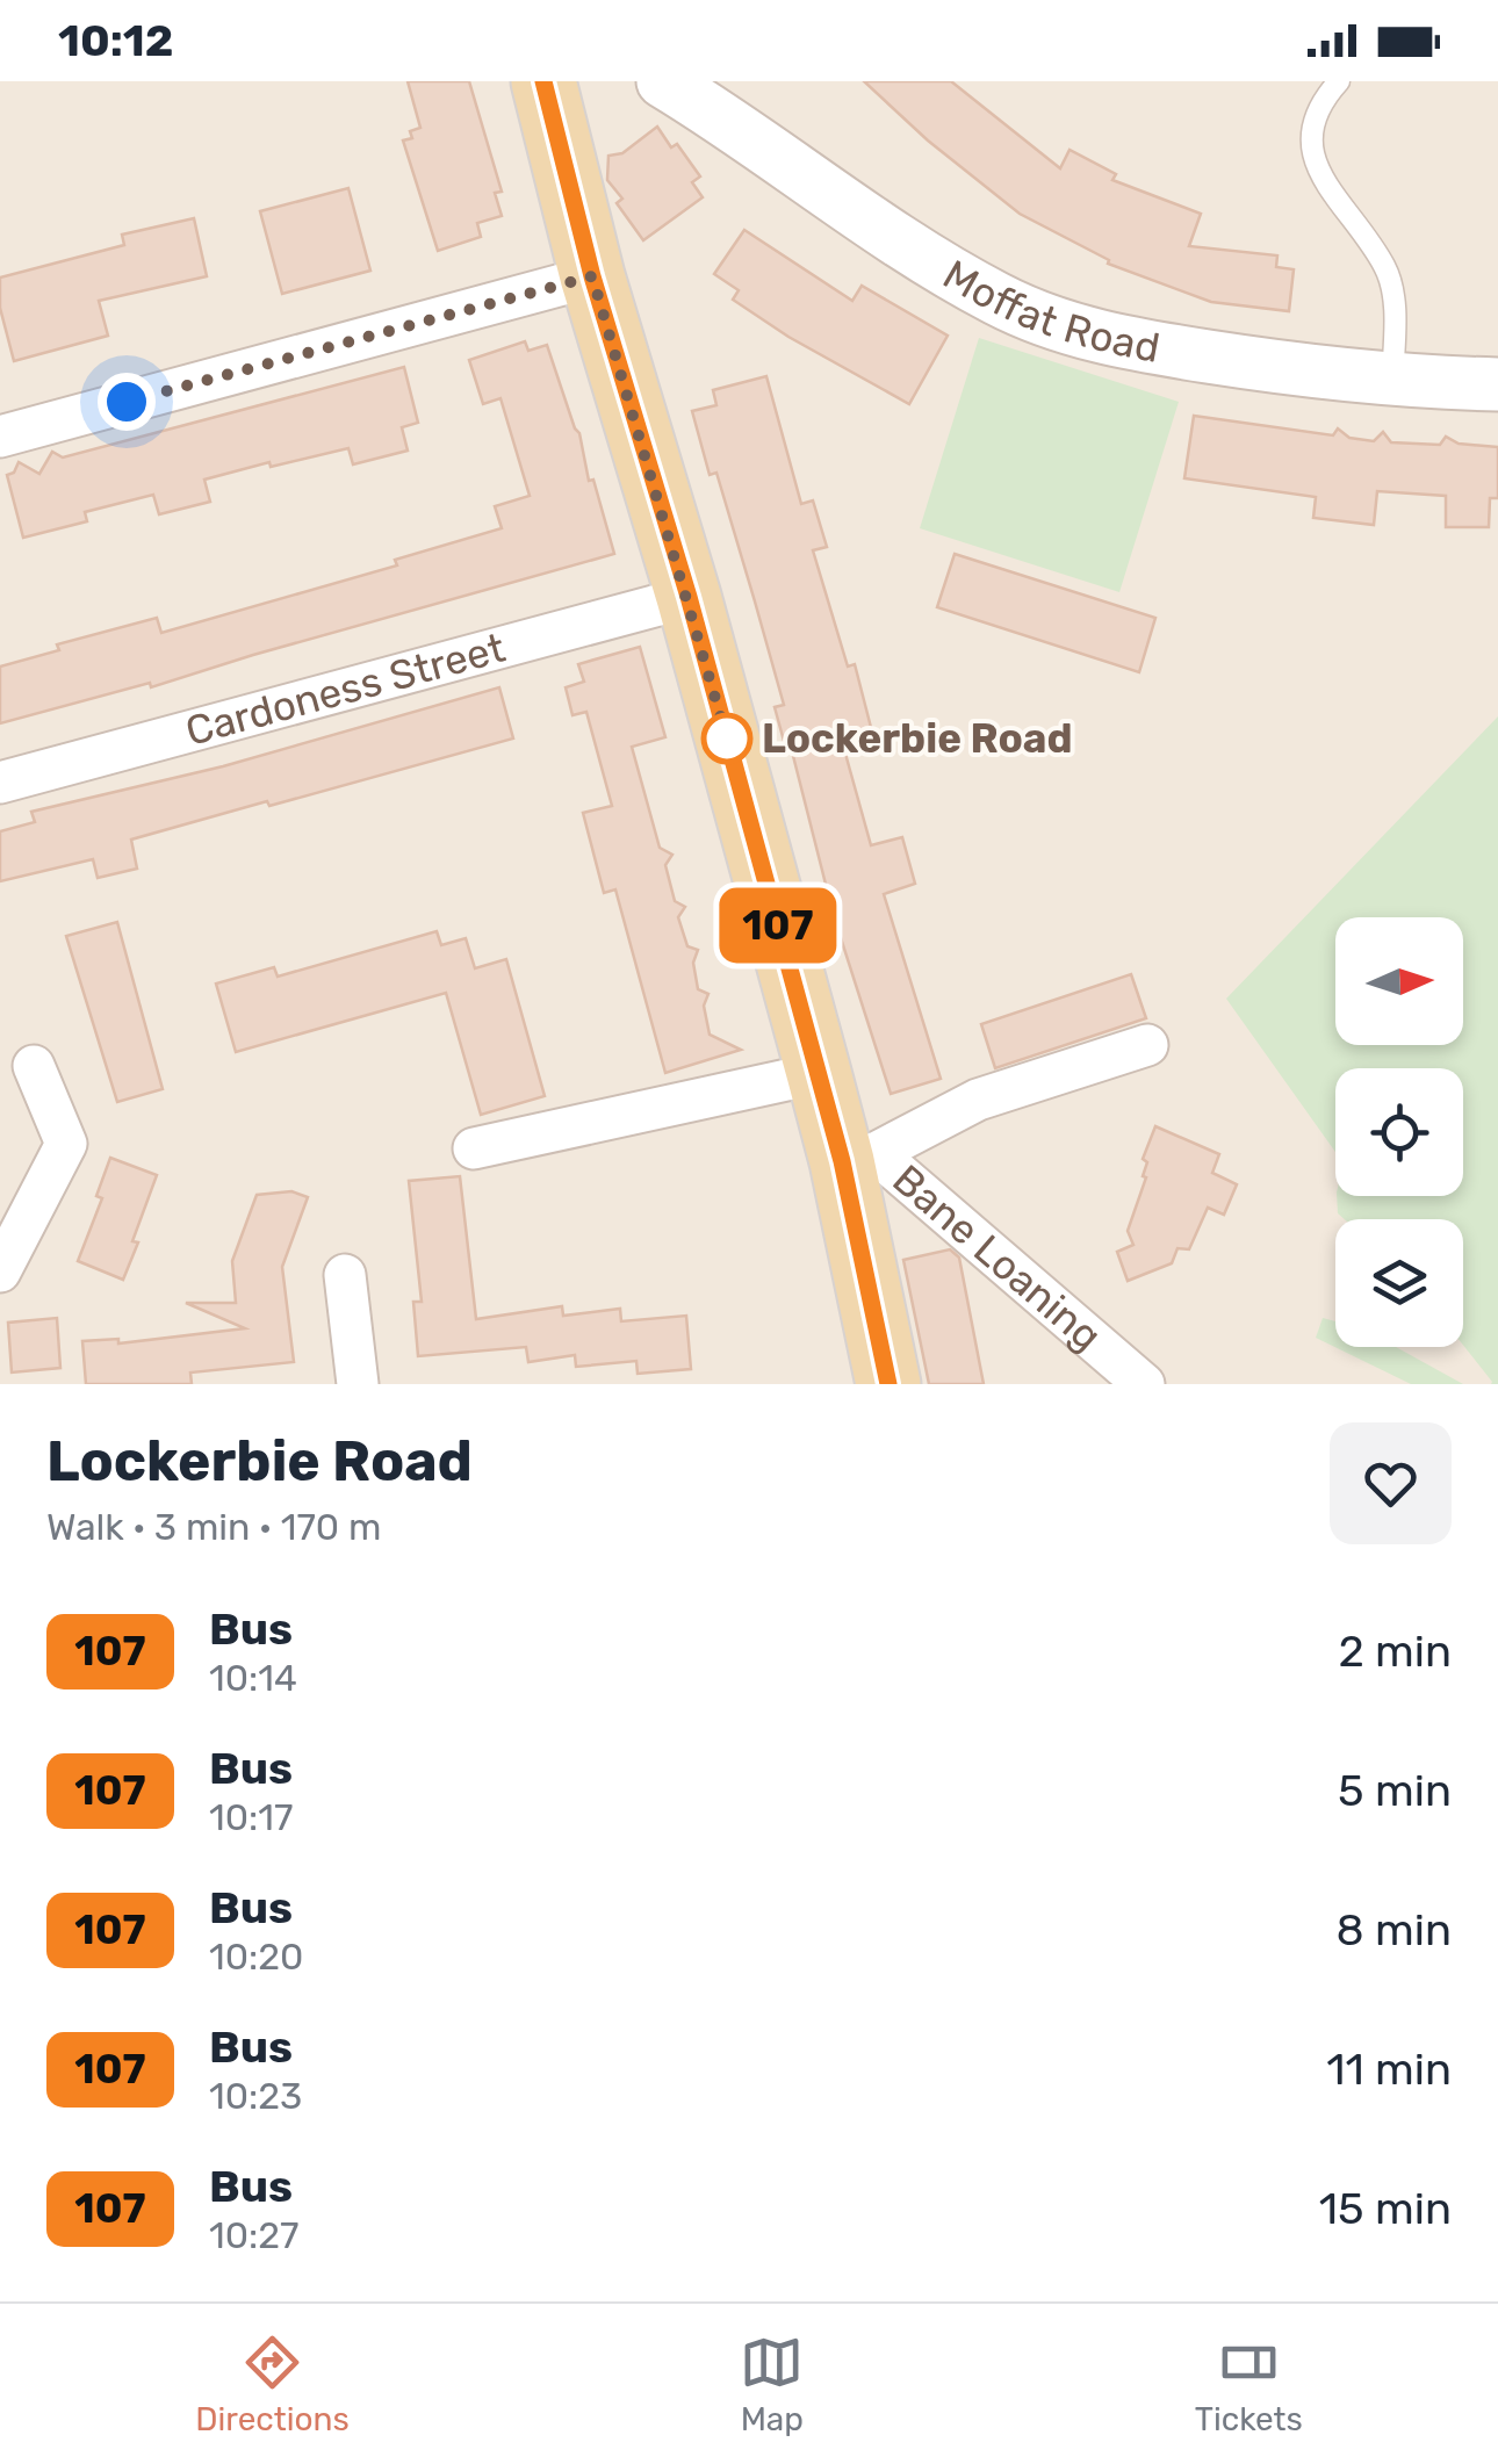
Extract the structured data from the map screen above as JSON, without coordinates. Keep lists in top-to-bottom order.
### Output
{
  "streets": {
    "street": ["Moffat Road", "Cardoness Street", "Bane Loaning"]
  },
  "places": ["Lockerbie Road"],
  "lines": ["bus line 107"],
  "north": "right",
  "page": {
    "status": "10:12",
    "on_map": "107",
    "heading": ["Lockerbie Road", "Walk · 3 min · 170 m"],
    "list": [
      {
        "mark": "107",
        "name": "Bus",
        "note": "10:14",
        "value": "2 min"
      },
      {
        "mark": "107",
        "name": "Bus",
        "note": "10:17",
        "value": "5 min"
      },
      {
        "mark": "107",
        "name": "Bus",
        "note": "10:20",
        "value": "8 min"
      },
      {
        "mark": "107",
        "name": "Bus",
        "note": "10:23",
        "value": "11 min"
      },
      {
        "mark": "107",
        "name": "Bus",
        "note": "10:27",
        "value": "15 min"
      }
    ],
    "tabs": ["Directions", "Map", "Tickets"]
  }
}
